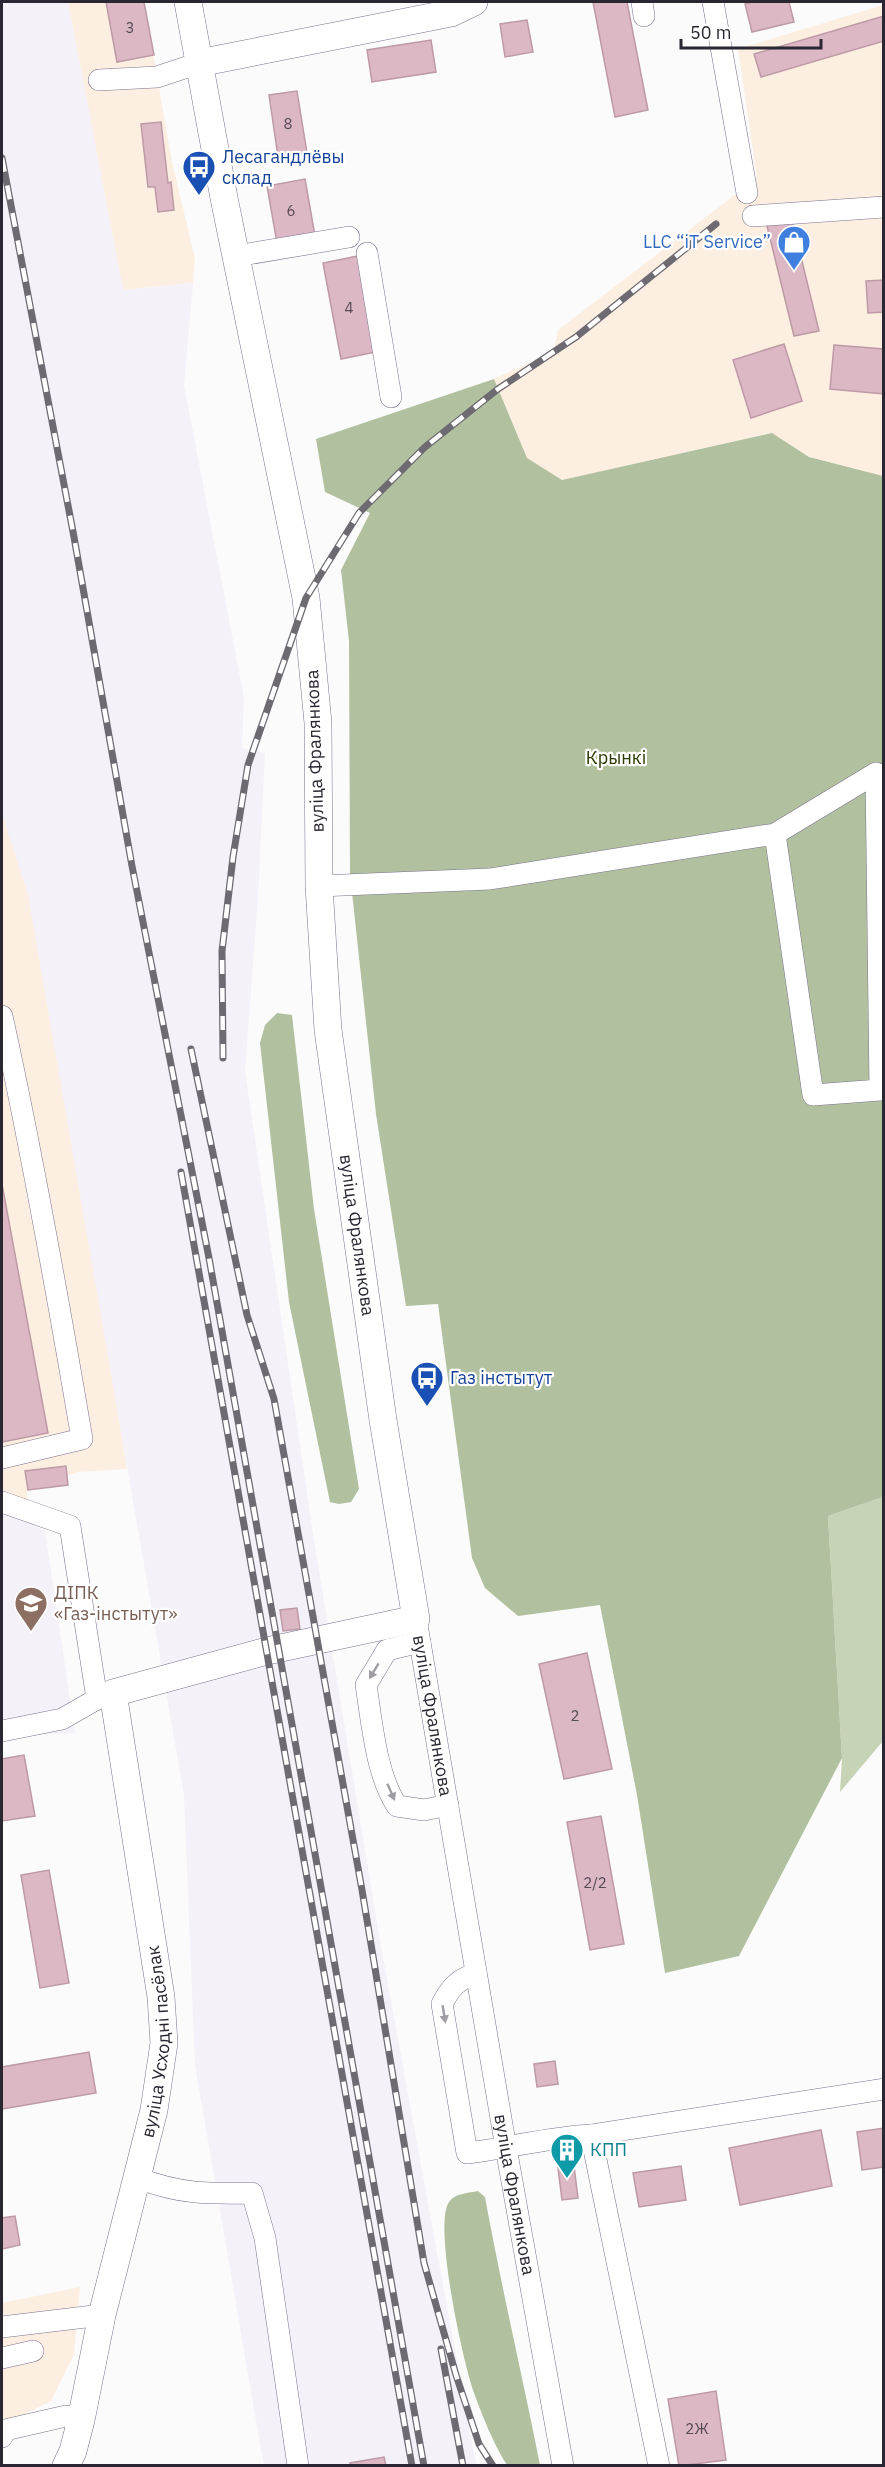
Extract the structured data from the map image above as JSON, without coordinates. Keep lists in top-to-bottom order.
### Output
{
  "streets": {
    "main road": ["вуліца Фралянкова", "вуліца Усходні пасёлак"]
  },
  "parks": ["Крынкі"],
  "places": {
    "bus stop": ["Лесагандлёвы склад", "Газ інстытут"],
    "shop": ["LLC “iT Service”"],
    "school or university": ["ДІПК «Газ-інстытут»"],
    "building": ["КПП"]
  },
  "house_numbers": [
    "3",
    "8",
    "6",
    "4",
    "2",
    "2/2",
    "2Ж"
  ],
  "scale_bar": "50 m"
}
